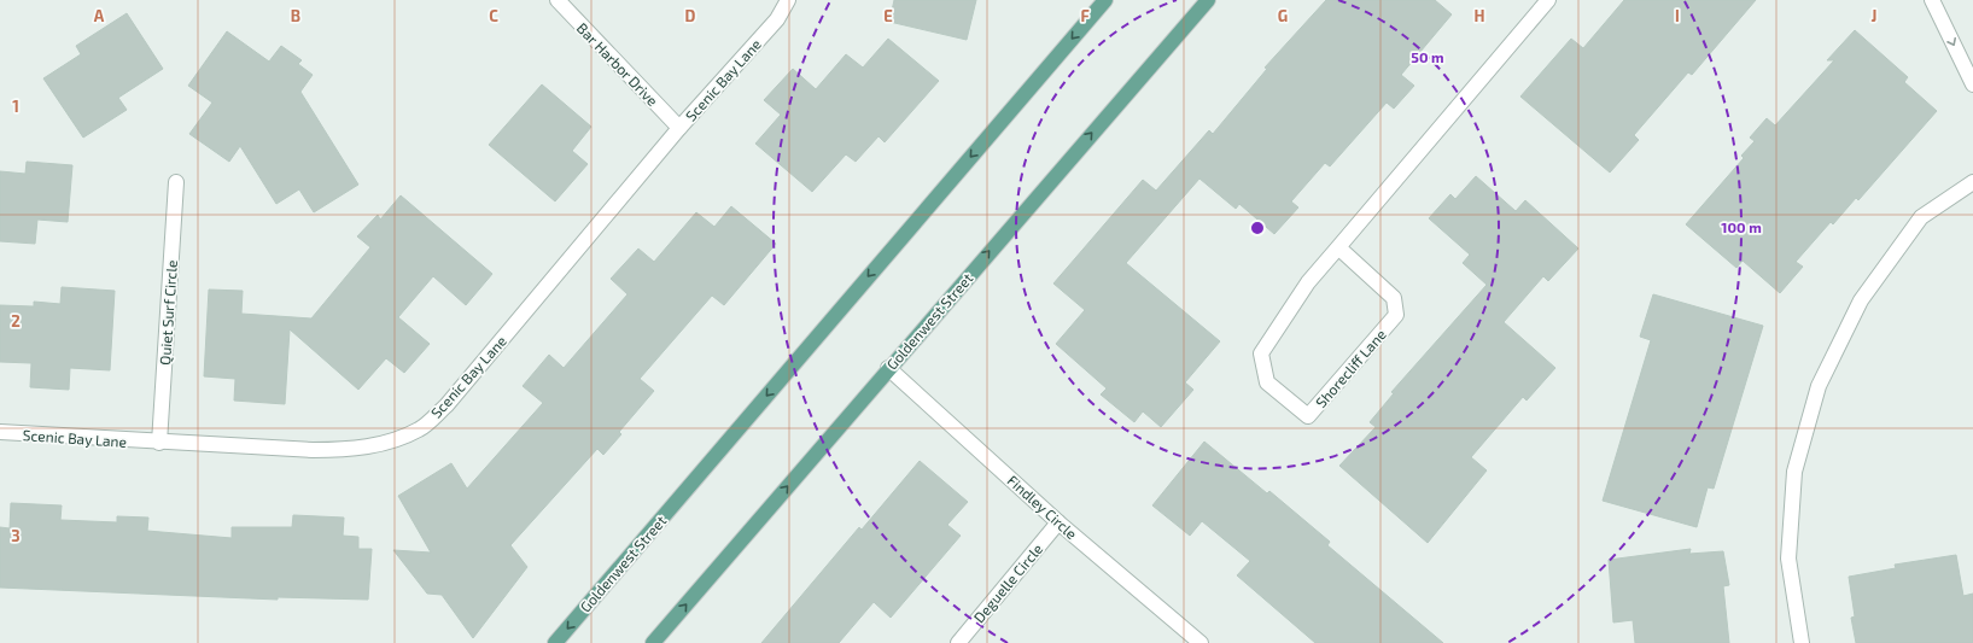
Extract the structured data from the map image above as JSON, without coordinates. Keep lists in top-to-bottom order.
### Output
{
  "streets": {
    "main road": ["Goldenwest Street"],
    "street": [
      "Bar Harbor Drive",
      "Scenic Bay Lane",
      "Quiet Surf Circle",
      "Shorecliff Lane",
      "Findley Circle",
      "Deguelle Circle"
    ]
  },
  "crossings": [
    ["Bar Harbor Drive", "Scenic Bay Lane"],
    ["Scenic Bay Lane", "Quiet Surf Circle"],
    ["Goldenwest Street", "Findley Circle"],
    ["Findley Circle", "Deguelle Circle"]
  ],
  "grid": {
    "columns": [
      "A",
      "B",
      "C",
      "D",
      "E",
      "F",
      "G",
      "H",
      "I",
      "J"
    ],
    "rows": ["1", "2", "3"]
  },
  "rings": ["50 m", "100 m"]
}
